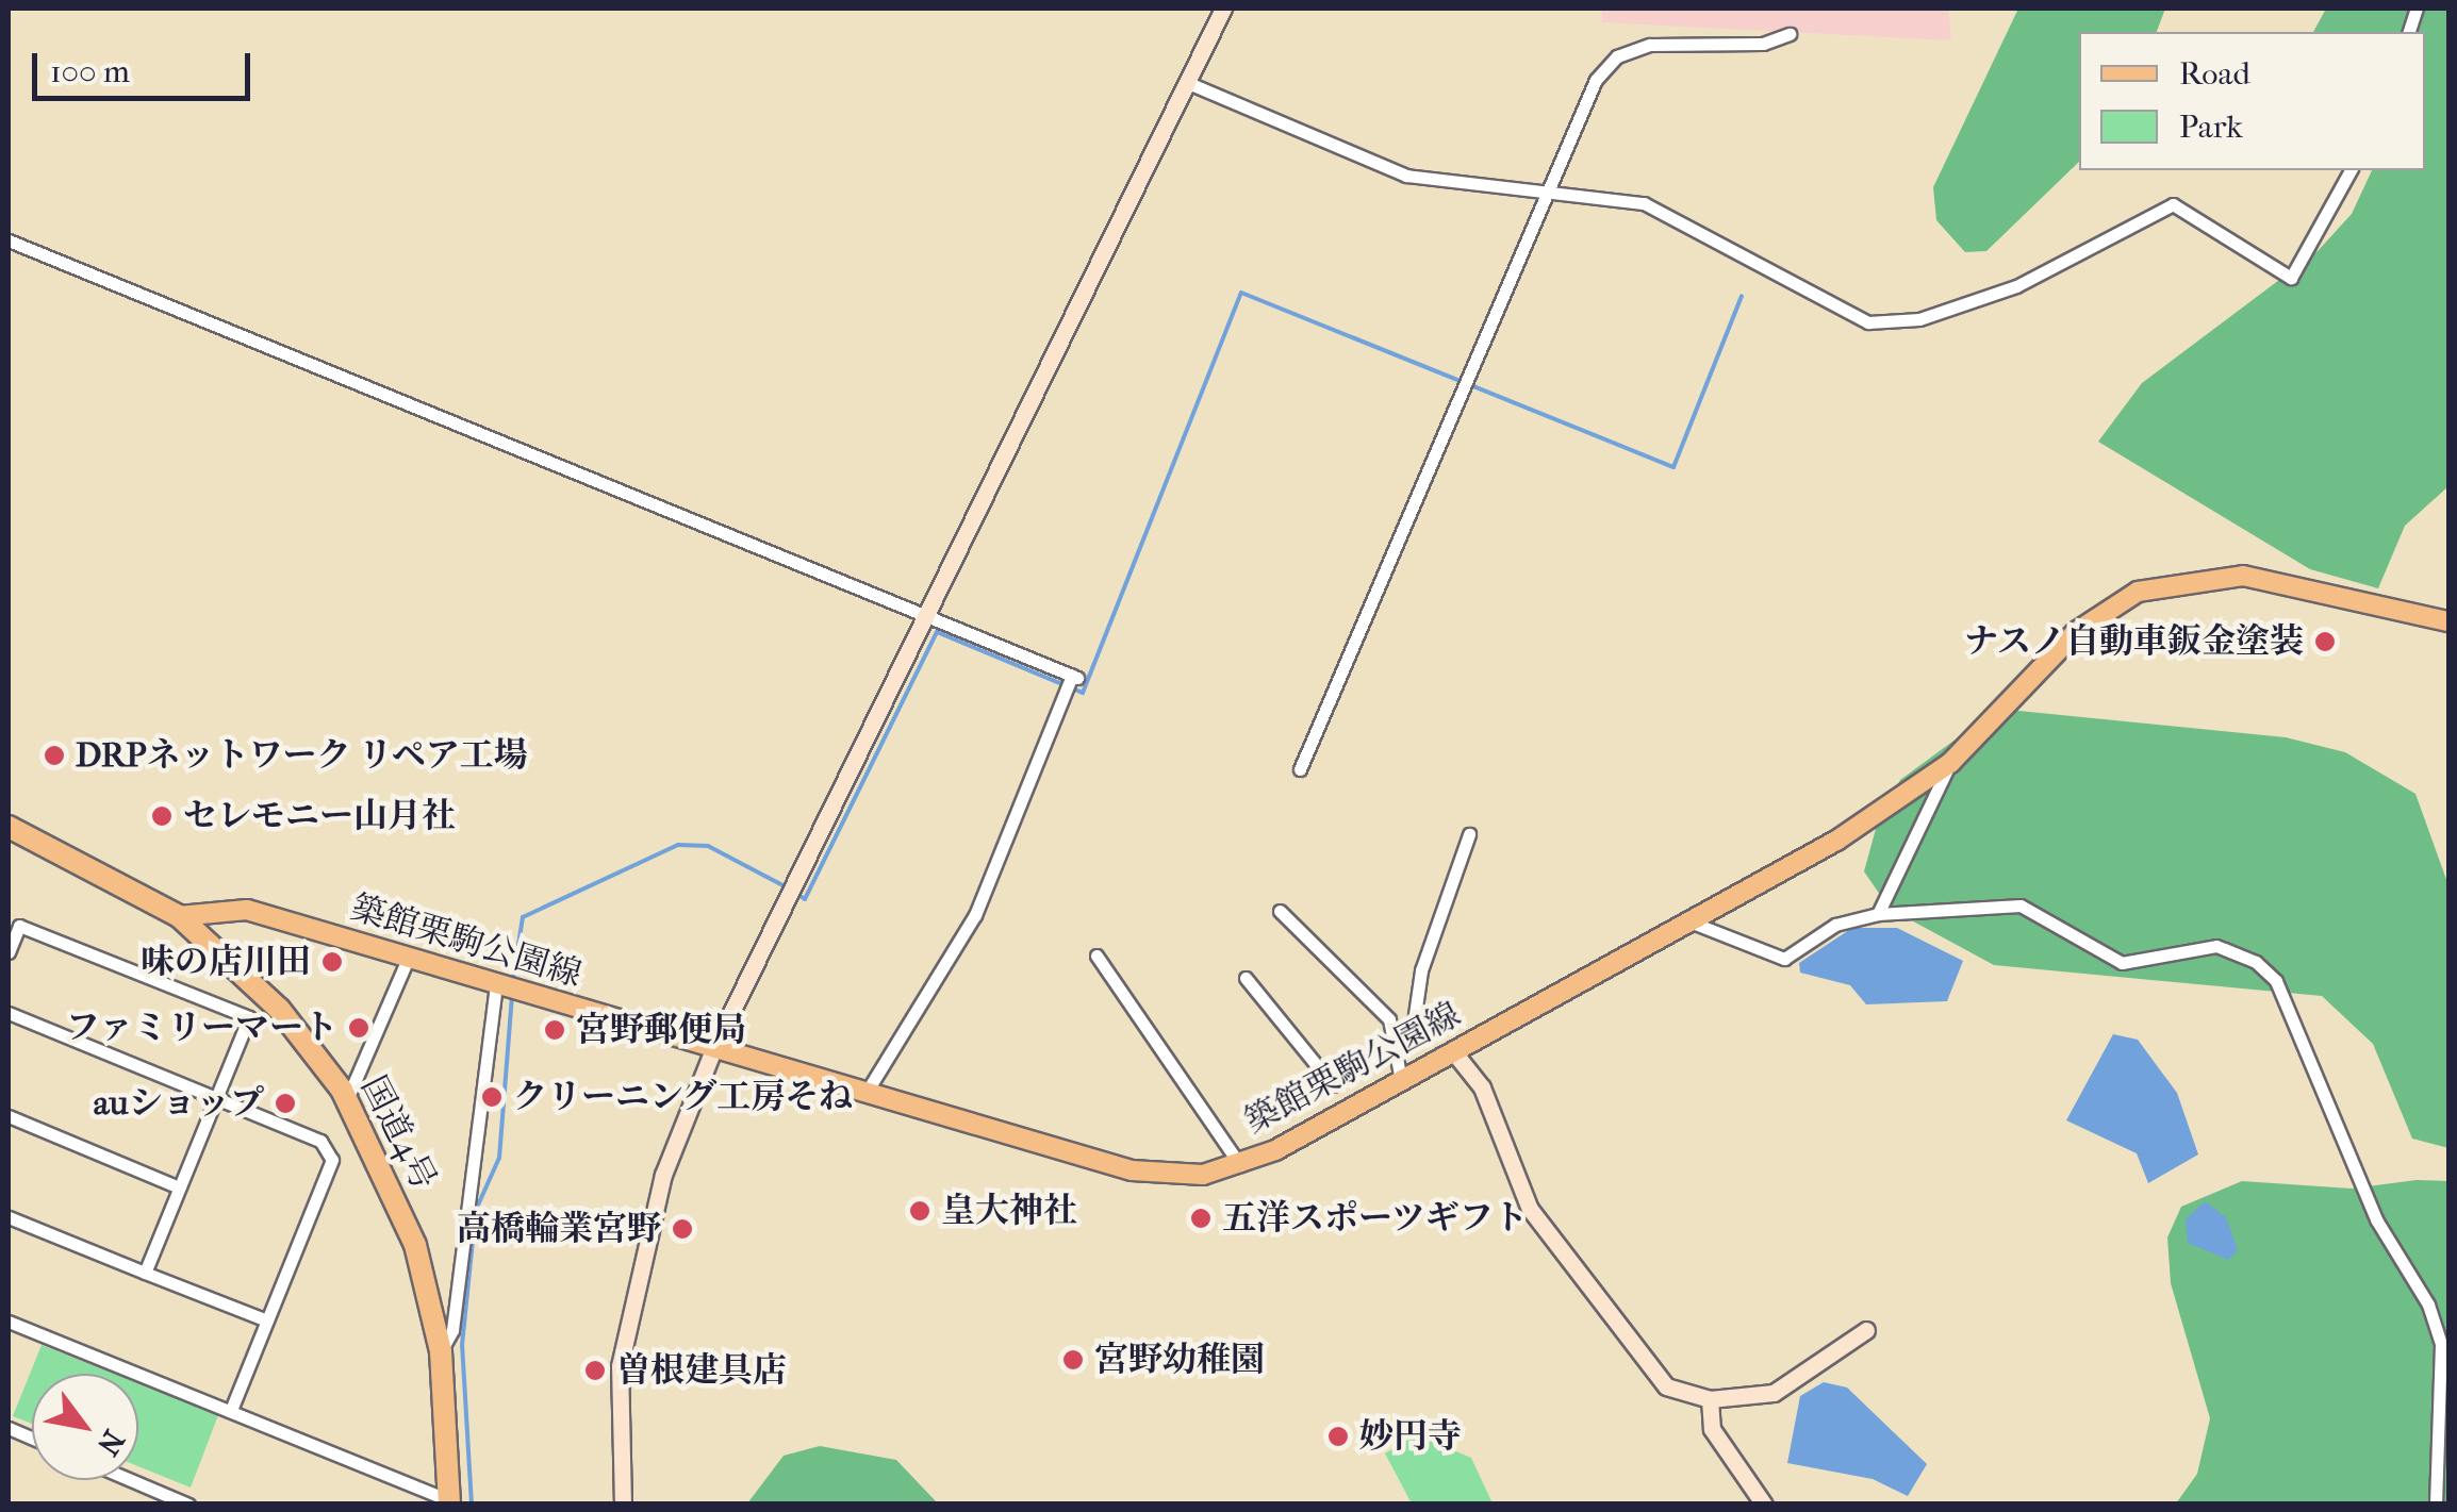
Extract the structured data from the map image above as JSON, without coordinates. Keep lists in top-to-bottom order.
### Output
{
  "streets": {
    "highway": ["国道4号"],
    "main road": ["築館栗駒公園線"]
  },
  "crossings": [
    ["築館栗駒公園線", "国道4号"]
  ],
  "places": [
    "ナスノ自動車鈑金塗装",
    "DRPネットワーク リペア工場",
    "セレモニー山月社",
    "味の店川田",
    "ファミリーマート",
    "宮野郵便局",
    "クリーニング工房そね",
    "auショップ",
    "皇大神社",
    "五洋スポーツギフト",
    "高橋輪業宮野",
    "宮野幼稚園",
    "曽根建具店",
    "妙円寺"
  ],
  "legend": ["Road", "Park"],
  "scale_bar": "100 m",
  "north": "bottom right"
}
